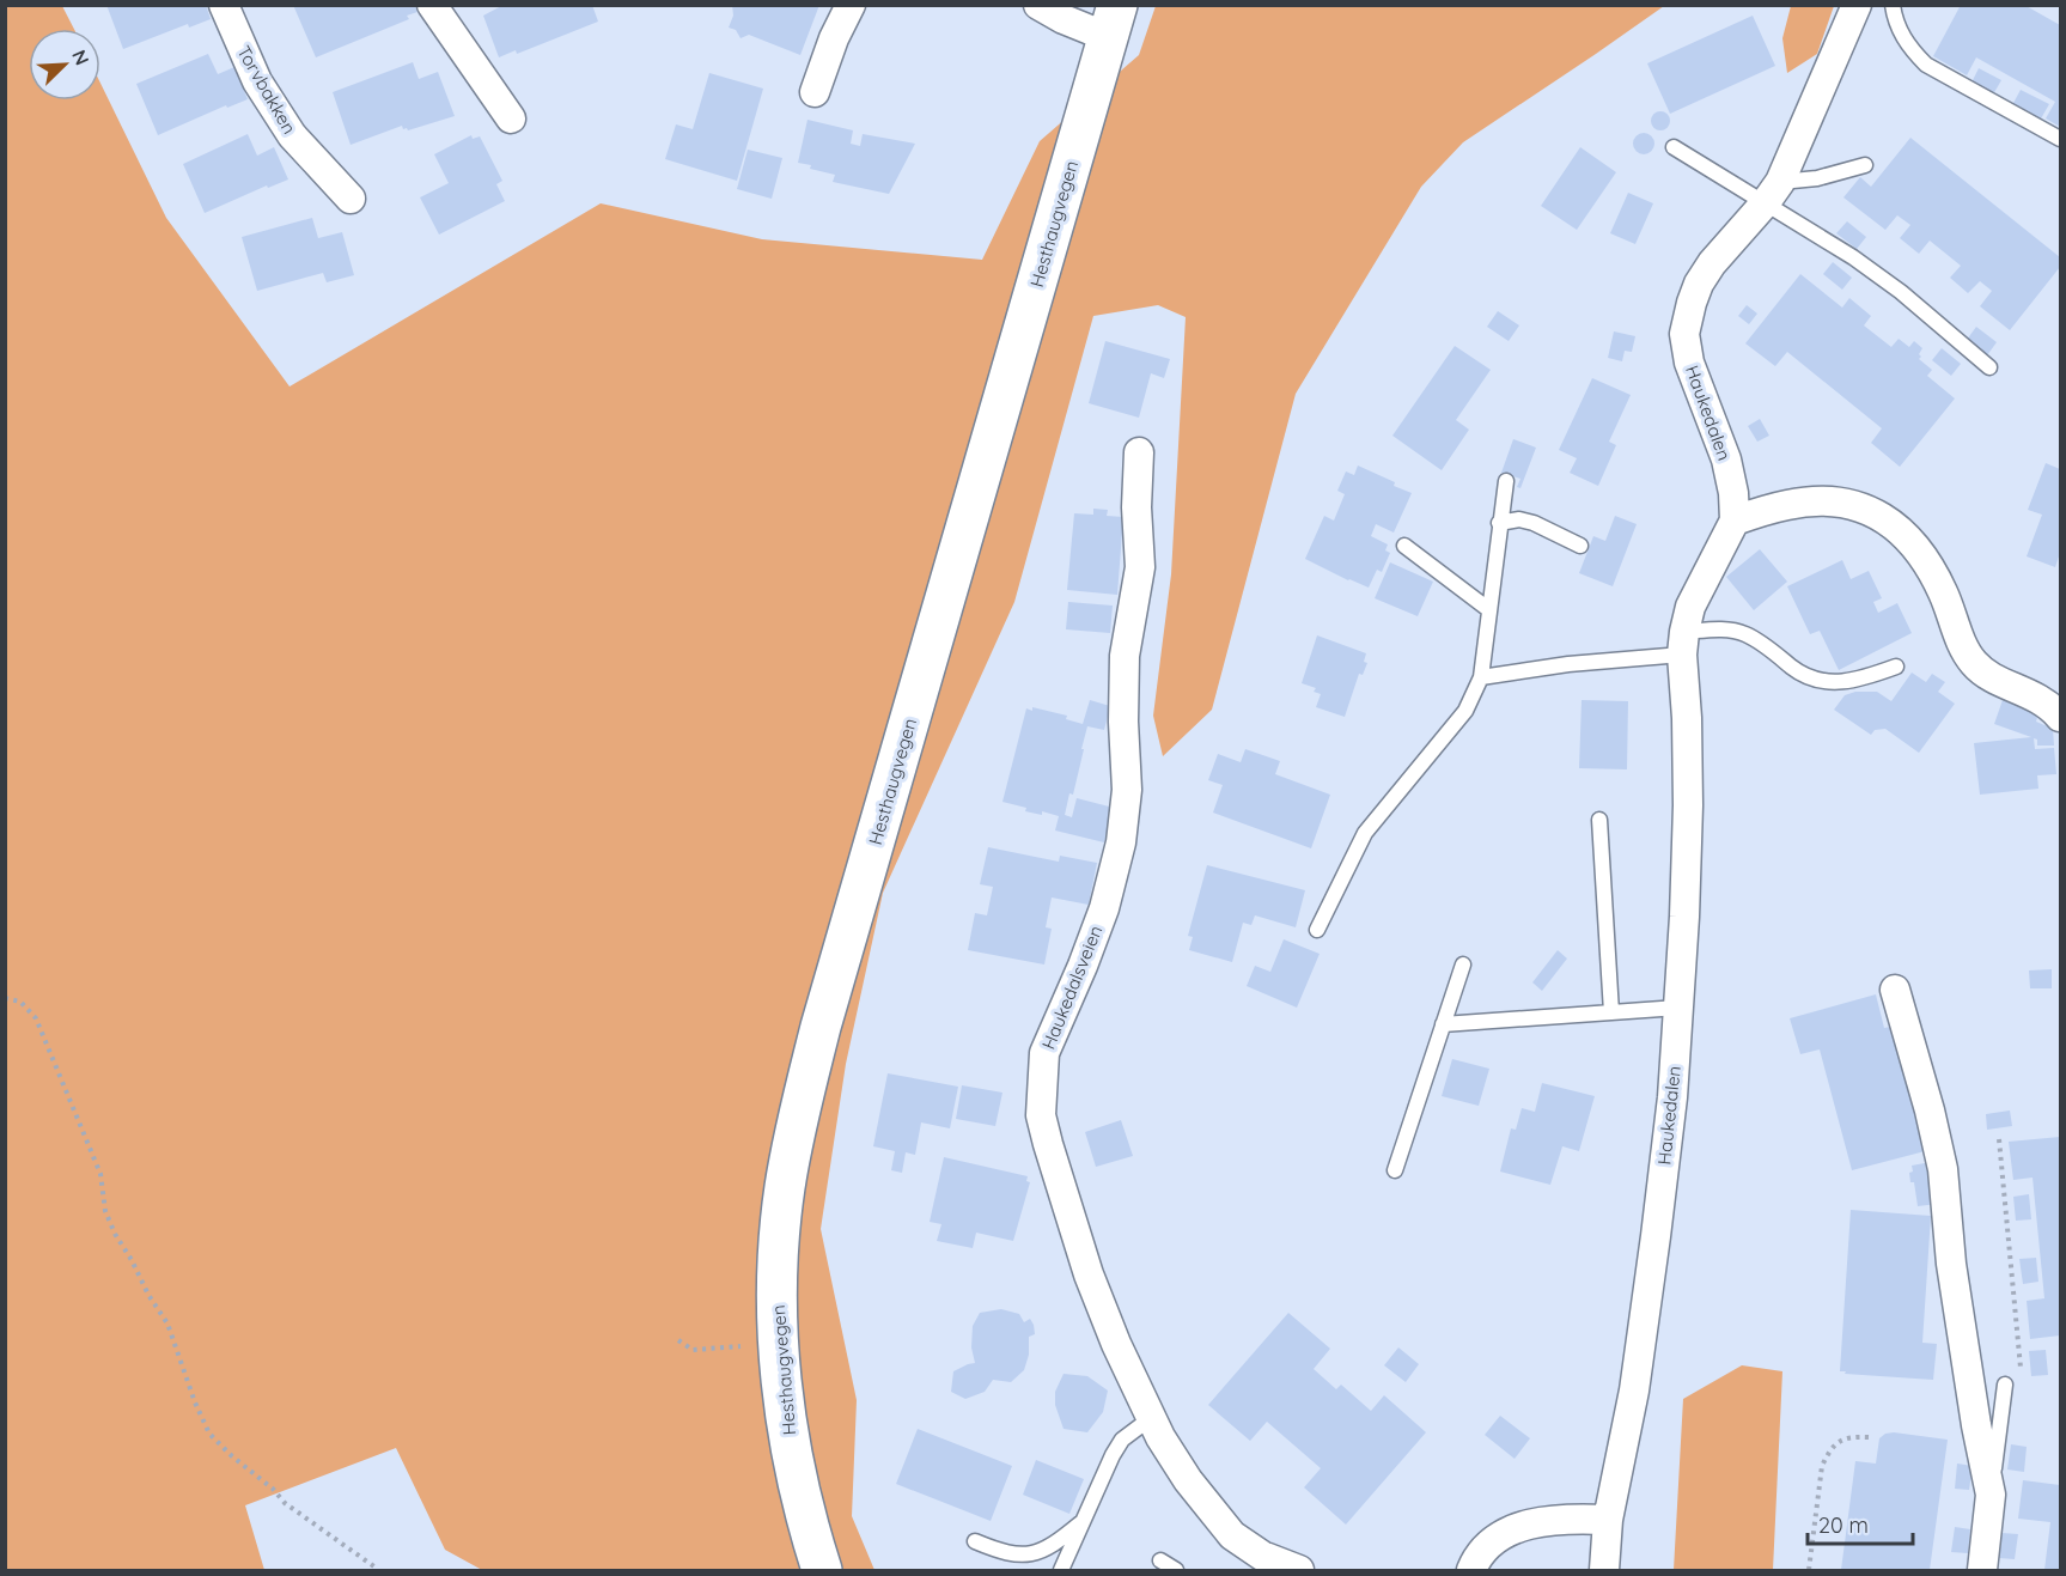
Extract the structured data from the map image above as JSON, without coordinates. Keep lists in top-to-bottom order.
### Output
{
  "streets": {
    "main road": ["Hesthaugvegen"],
    "street": ["Torvbakken", "Haukedalen", "Haukedalsveien"]
  },
  "scale_bar": "20 m",
  "north": "top right"
}
